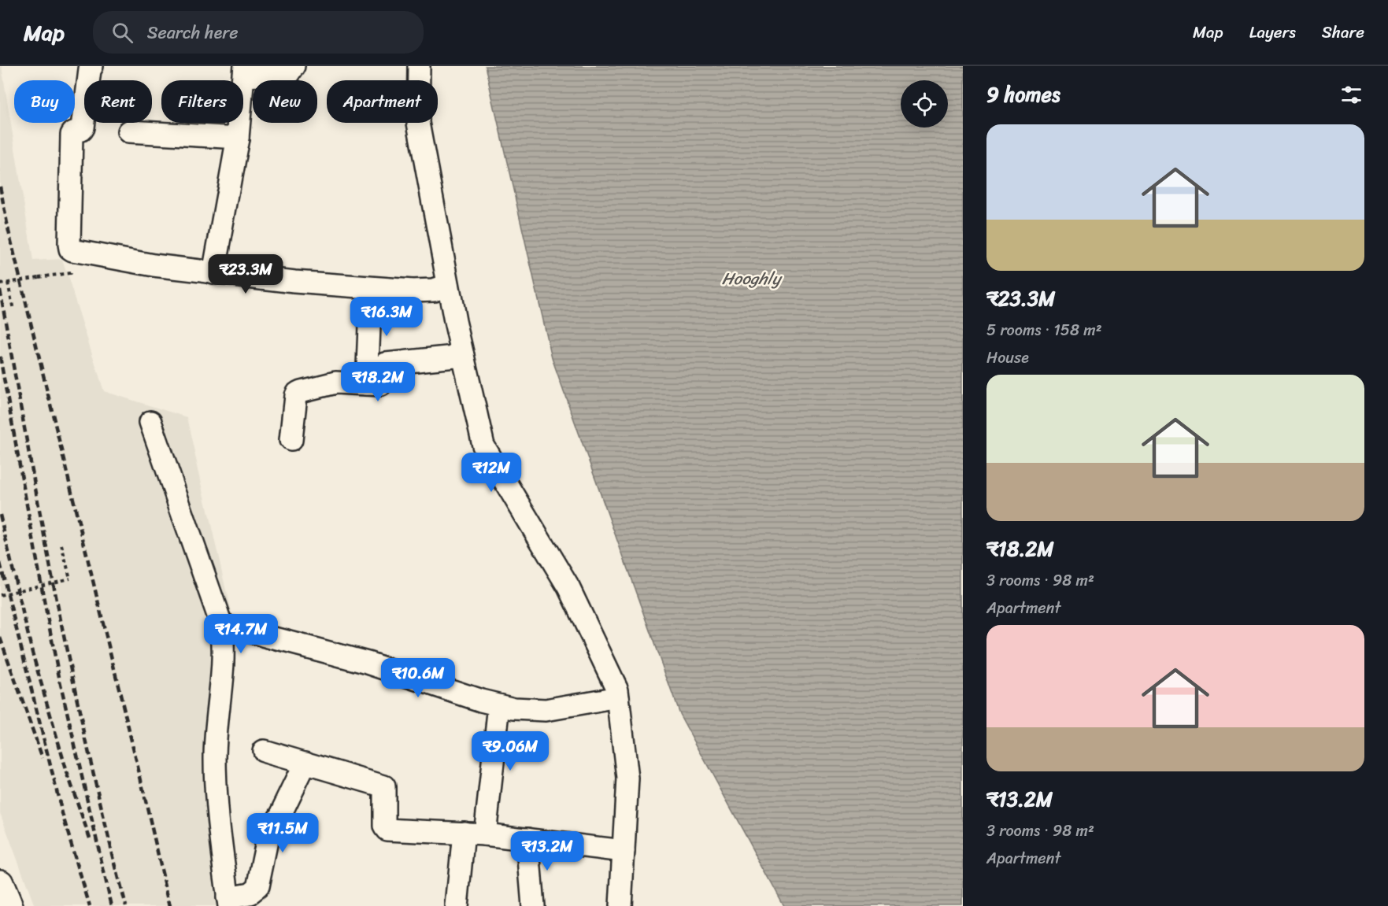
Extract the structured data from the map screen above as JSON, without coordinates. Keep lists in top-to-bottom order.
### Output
{
  "water": ["Hooghly"],
  "page": {
    "header": "Map",
    "search": "Search here",
    "nav": ["Map", "Layers", "Share"],
    "heading": "9 homes",
    "chip": [
      "Buy",
      "Rent",
      "Filters",
      "New",
      "Apartment"
    ],
    "list": [
      {
        "name": "₹23.3M",
        "note": "5 rooms · 158 m² · House"
      },
      {
        "name": "₹18.2M",
        "note": "3 rooms · 98 m² · Apartment"
      },
      {
        "name": "₹13.2M",
        "note": "3 rooms · 98 m² · Apartment"
      }
    ],
    "price": [
      "₹23.3M",
      "₹16.3M",
      "₹18.2M",
      "₹12M",
      "₹14.7M",
      "₹10.6M",
      "₹9.06M",
      "₹11.5M",
      "₹13.2M"
    ]
  }
}
